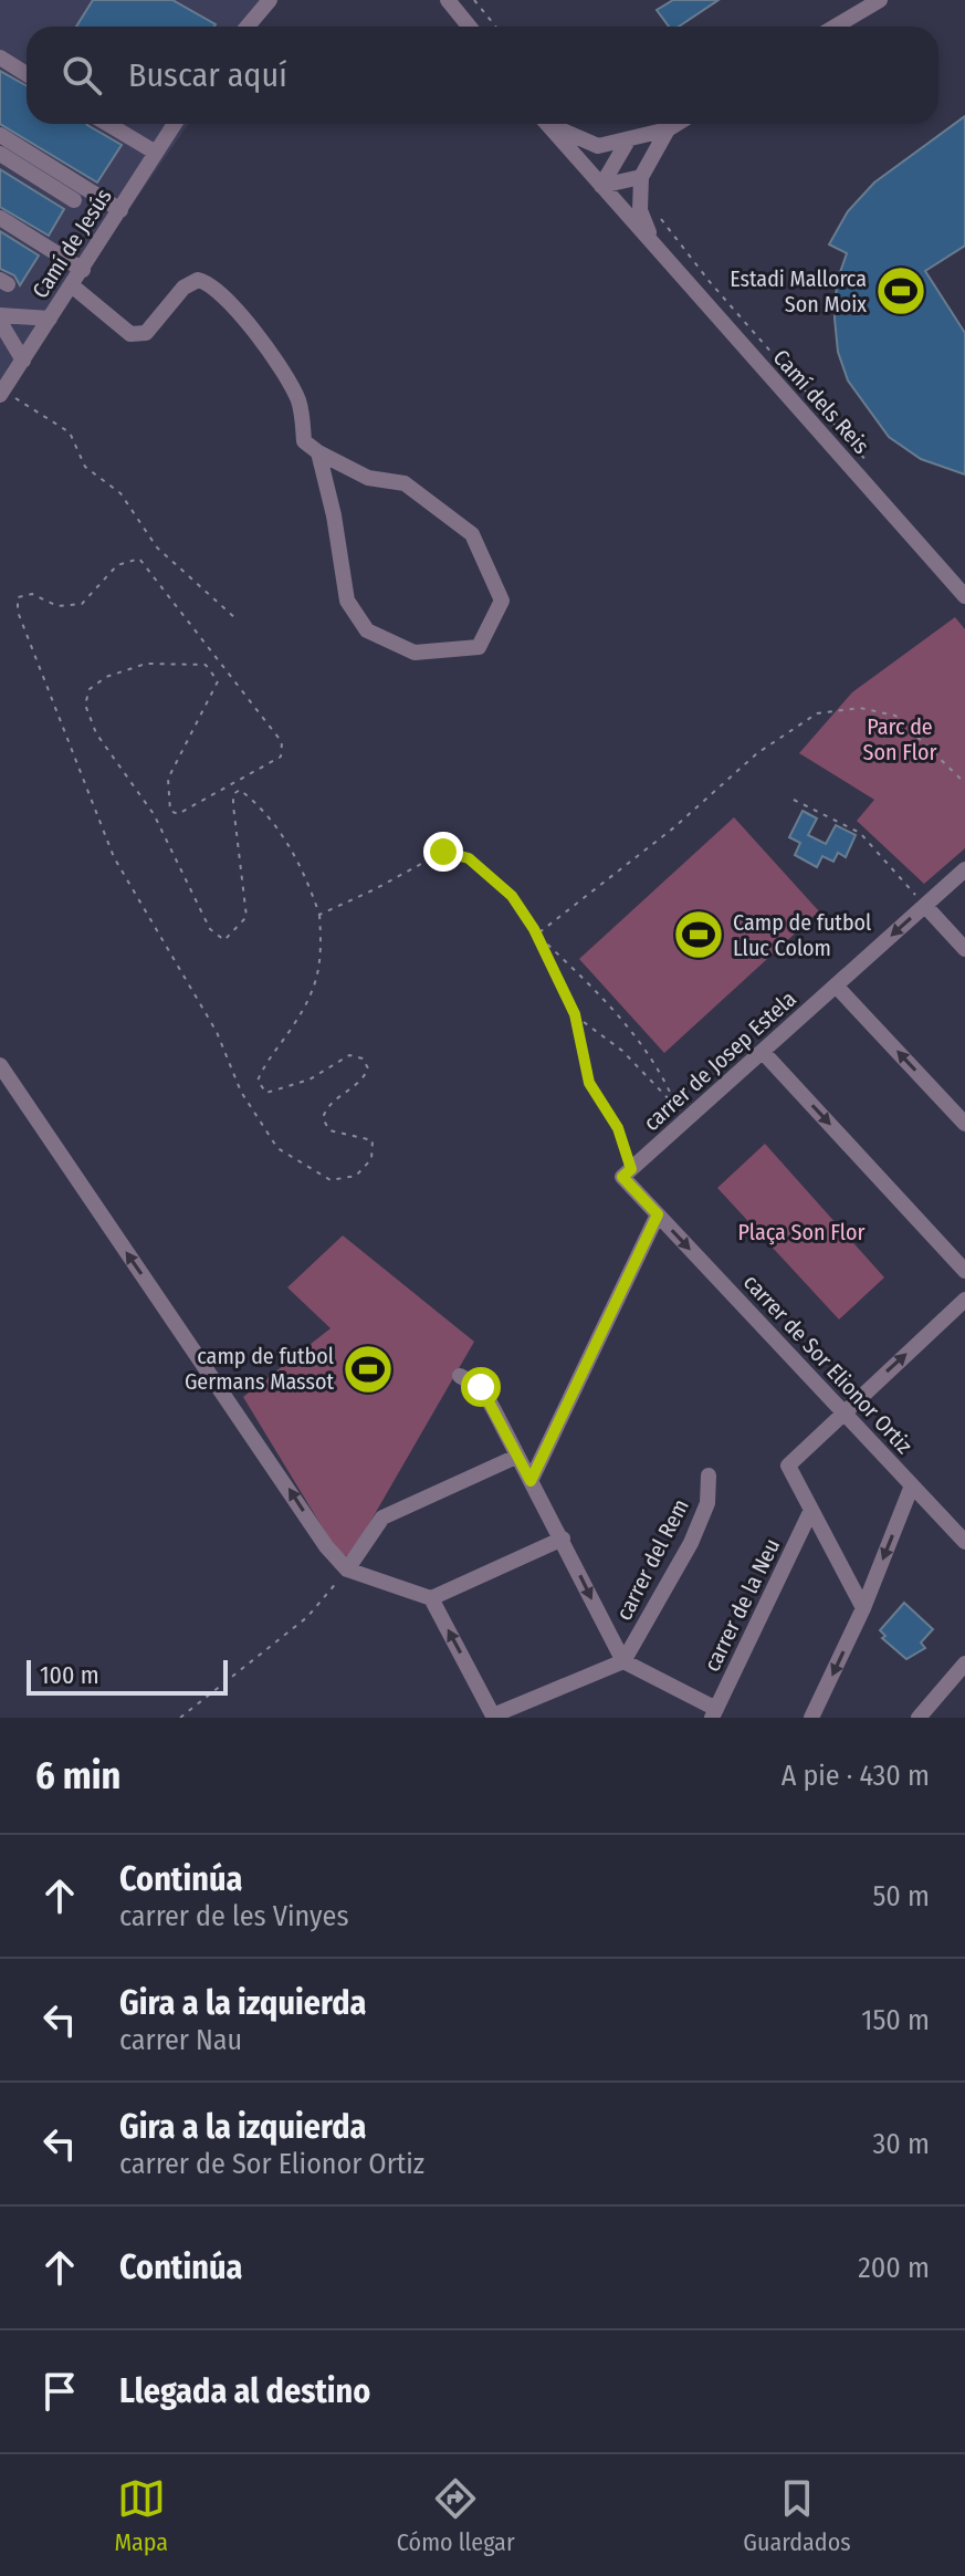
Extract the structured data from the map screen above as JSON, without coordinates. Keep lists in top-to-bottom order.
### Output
{
  "streets": {
    "street": [
      "Camí de Jesús",
      "Camí dels Reis",
      "carrer de Josep Estela",
      "carrer de Sor Elionor Ortiz",
      "carrer del Rem",
      "carrer de la Neu"
    ]
  },
  "crossings": [
    ["carrer de Josep Estela", "carrer de Sor Elionor Ortiz"]
  ],
  "one_way": ["carrer de Sor Elionor Ortiz"],
  "parks": ["Parc de Son Flor", "Plaça Son Flor"],
  "places": {
    "sports": ["Estadi Mallorca Son Moix", "Camp de futbol Lluc Colom", "camp de futbol Germans Massot"]
  },
  "scale_bar": "100 m",
  "page": {
    "search": "Buscar aquí",
    "scale": "100 m",
    "heading": ["6 min", "A pie · 430 m"],
    "list": [
      ["Continúa", "carrer de les Vinyes", "50 m"],
      ["Gira a la izquierda", "carrer Nau", "150 m"],
      ["Gira a la izquierda", "carrer de Sor Elionor Ortiz", "30 m"],
      ["Continúa", "200 m"],
      "Llegada al destino"
    ],
    "nav": ["Mapa", "Cómo llegar", "Guardados"]
  }
}
